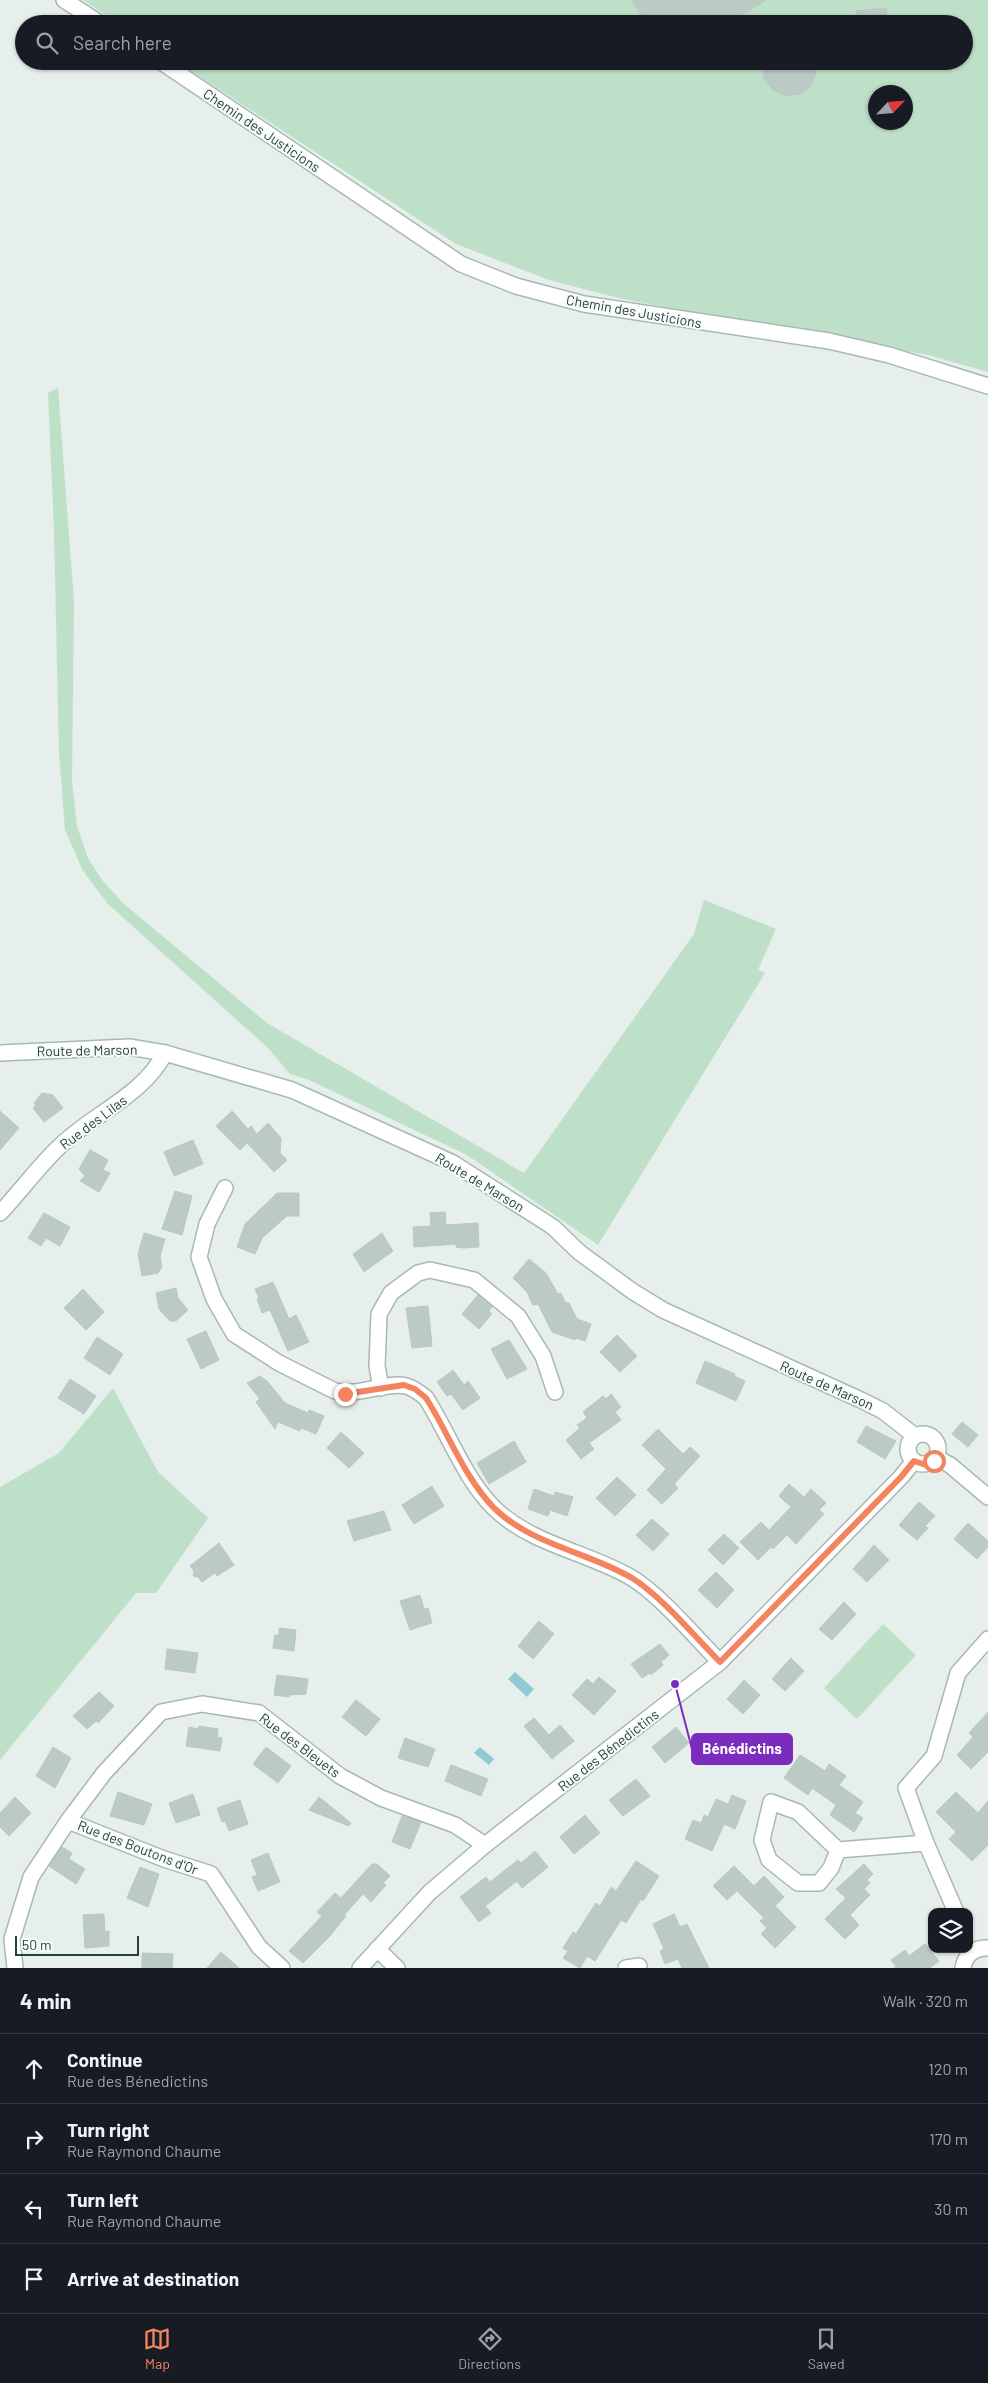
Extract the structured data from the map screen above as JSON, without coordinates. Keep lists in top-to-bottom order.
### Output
{
  "streets": {
    "street": [
      "Chemin des Justicions",
      "Route de Marson",
      "Rue des Lilas",
      "Rue des Bleuets",
      "Rue des Bénedictins",
      "Rue des Boutons d'Or"
    ]
  },
  "crossings": [
    ["Route de Marson", "Rue des Lilas"],
    ["Route de Marson", "Rue des Bénedictins"],
    ["Rue des Bleuets", "Rue des Bénedictins"],
    ["Rue des Bleuets", "Rue des Boutons d'Or"]
  ],
  "places": ["Bénédictins"],
  "scale_bar": "50 m",
  "north": "top right",
  "page": {
    "search": "Search here",
    "scale": "50 m",
    "heading": ["4 min", "Walk · 320 m"],
    "list": [
      ["Continue", "Rue des Bénedictins", "120 m"],
      ["Turn right", "Rue Raymond Chaume", "170 m"],
      ["Turn left", "Rue Raymond Chaume", "30 m"],
      "Arrive at destination"
    ],
    "nav": ["Map", "Directions", "Saved"]
  }
}
